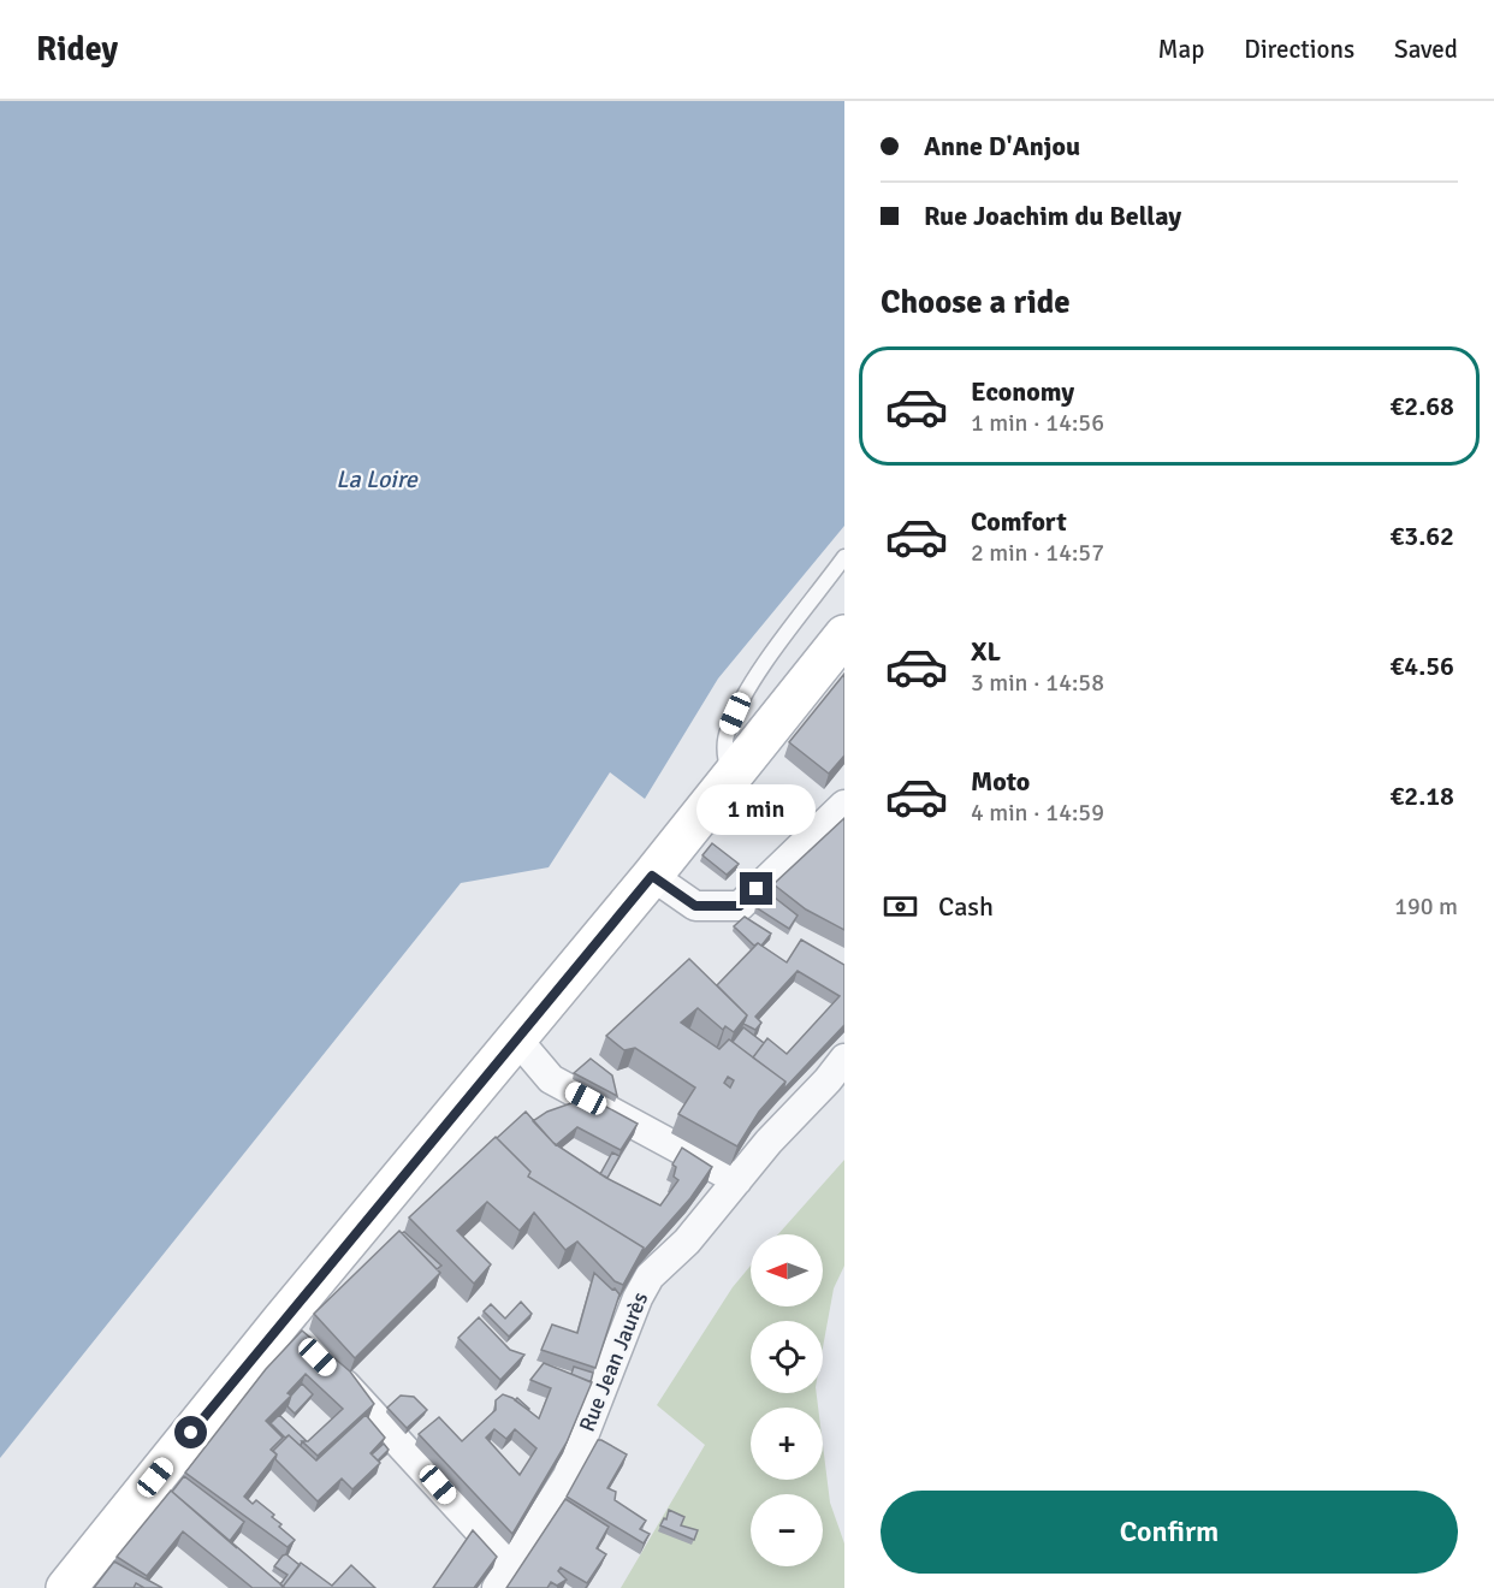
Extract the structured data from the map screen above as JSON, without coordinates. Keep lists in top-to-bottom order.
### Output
{
  "streets": {
    "street": ["Rue Jean Jaurès"]
  },
  "water": ["La Loire"],
  "north": "left",
  "page": {
    "header": "Ridey",
    "nav": ["Map", "Directions", "Saved"],
    "banner": ["Anne D'Anjou", "Rue Joachim du Bellay"],
    "heading": "Choose a ride",
    "list": [
      {
        "name": "Economy",
        "note": "1 min · 14:56",
        "value": "€2.68"
      },
      {
        "name": "Comfort",
        "note": "2 min · 14:57",
        "value": "€3.62"
      },
      {
        "name": "XL",
        "note": "3 min · 14:58",
        "value": "€4.56"
      },
      {
        "name": "Moto",
        "note": "4 min · 14:59",
        "value": "€2.18"
      }
    ],
    "bubble": "1 min",
    "pay": ["Cash", "190 m"],
    "map_buttons": ["+", "−"],
    "buttons": "Confirm"
  }
}
